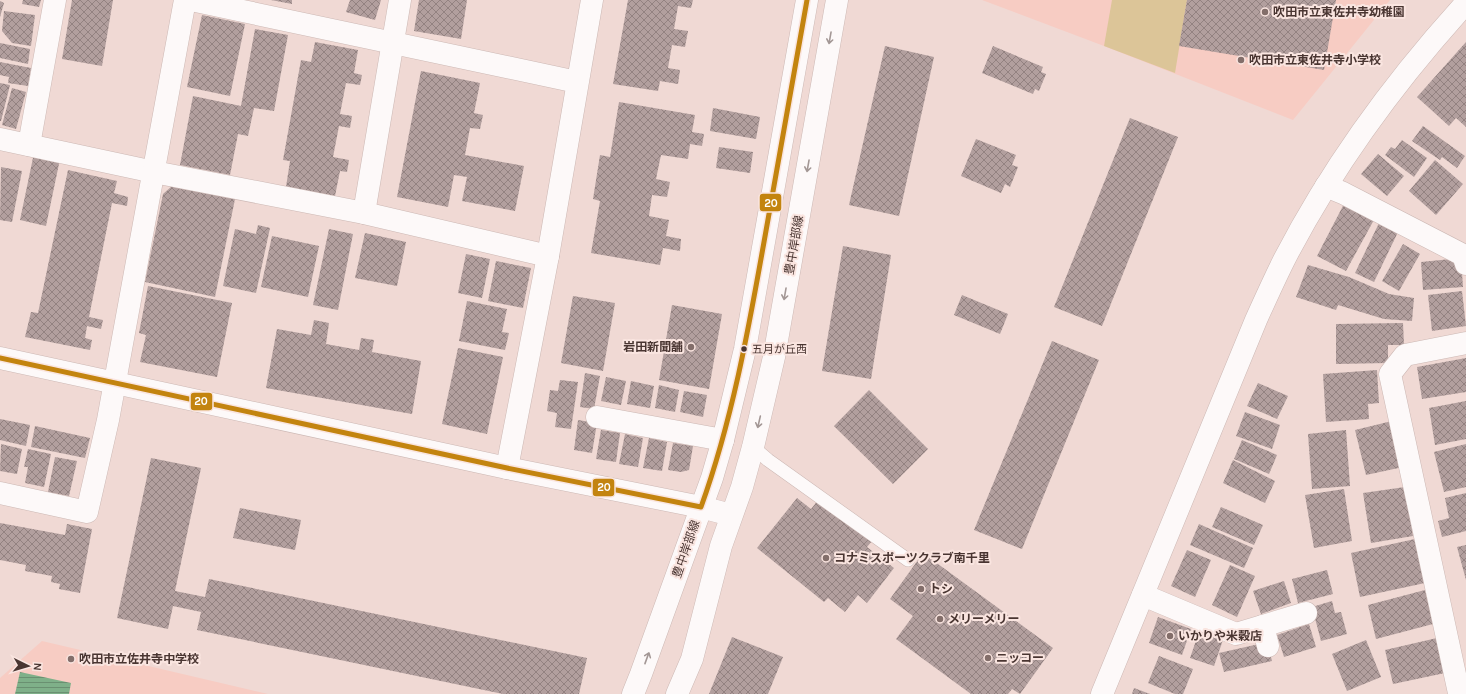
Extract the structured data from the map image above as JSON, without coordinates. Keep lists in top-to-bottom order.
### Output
{
  "streets": {
    "street": ["豊中岸部線"]
  },
  "places": [
    "吹田市立東佐井寺幼稚園",
    "吹田市立東佐井寺小学校",
    "岩田新聞舗",
    "五月が丘西",
    "コナミスポーツクラブ南千里",
    "トシ",
    "メリーメリー",
    "いかりや米穀店",
    "ニッコー",
    "吹田市立佐井寺中学校"
  ],
  "lines": ["transit line 20"],
  "north": "right"
}
